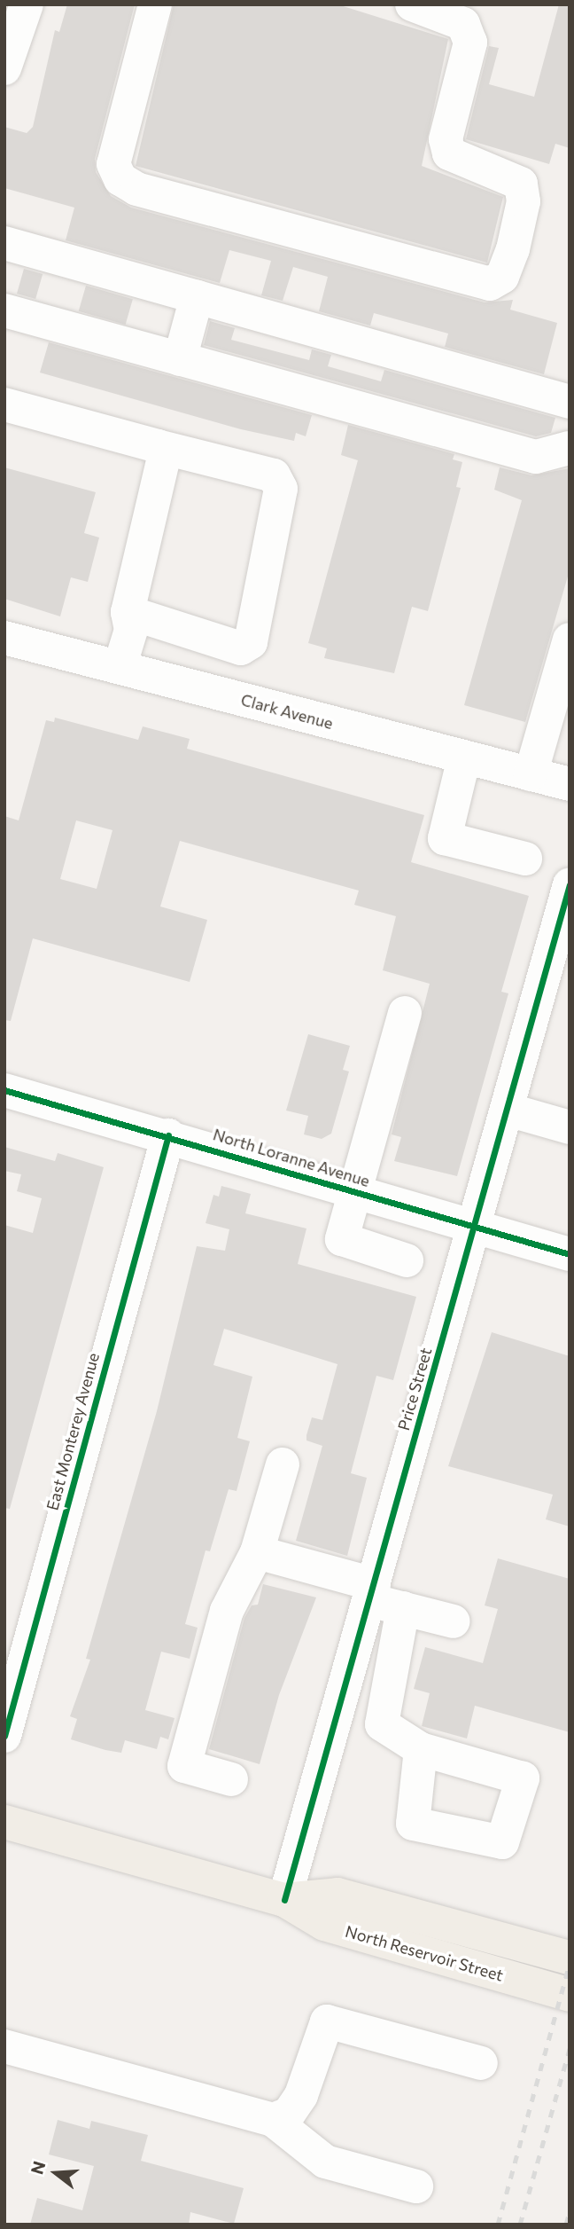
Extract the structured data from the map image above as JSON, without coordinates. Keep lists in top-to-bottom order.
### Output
{
  "streets": {
    "main road": ["North Reservoir Street"],
    "street": [
      "Clark Avenue",
      "North Loranne Avenue",
      "Price Street",
      "East Monterey Avenue"
    ]
  },
  "crossings": [
    ["North Loranne Avenue", "Price Street"],
    ["North Loranne Avenue", "East Monterey Avenue"],
    ["Price Street", "North Reservoir Street"]
  ],
  "north": "left"
}
